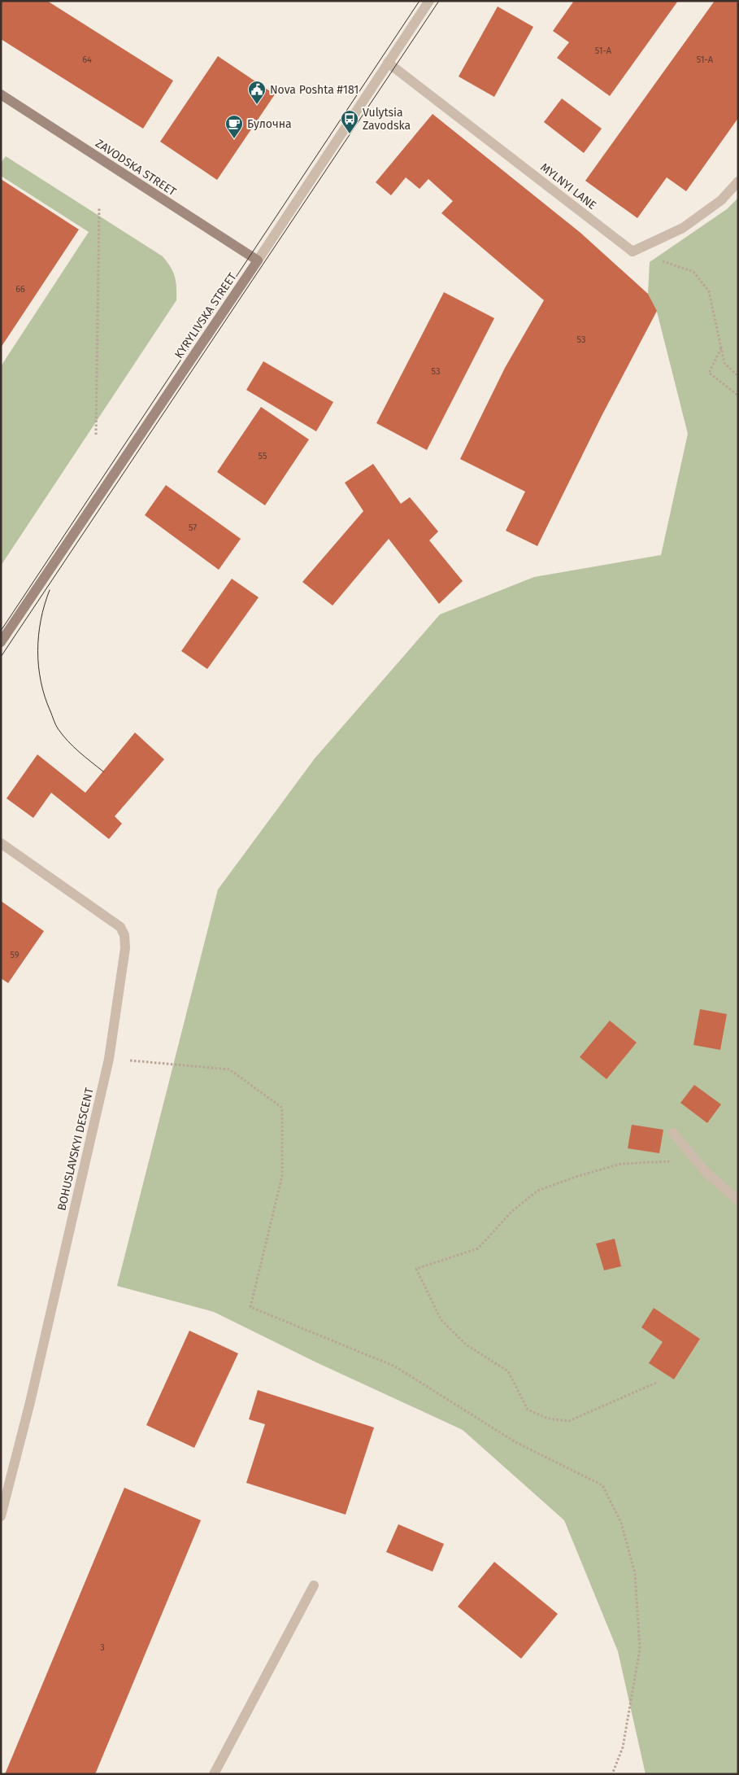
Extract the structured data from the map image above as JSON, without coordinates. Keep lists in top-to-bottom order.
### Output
{
  "streets": {
    "main road": ["ZAVODSKA STREET", "KYRYLIVSKA STREET"],
    "street": ["MYLNYI LANE", "BOHUSLAVSKYI DESCENT"]
  },
  "crossings": [
    ["ZAVODSKA STREET", "KYRYLIVSKA STREET"],
    ["MYLNYI LANE", "KYRYLIVSKA STREET"]
  ],
  "places": {
    "public building": ["Nova Poshta #181"],
    "bus stop": ["Vulytsia Zavodska"],
    "cafe": ["Булочна"]
  },
  "house_numbers": [
    "51-А",
    "64",
    "51-А",
    "66",
    "53",
    "53",
    "55",
    "57",
    "59",
    "3"
  ]
}
